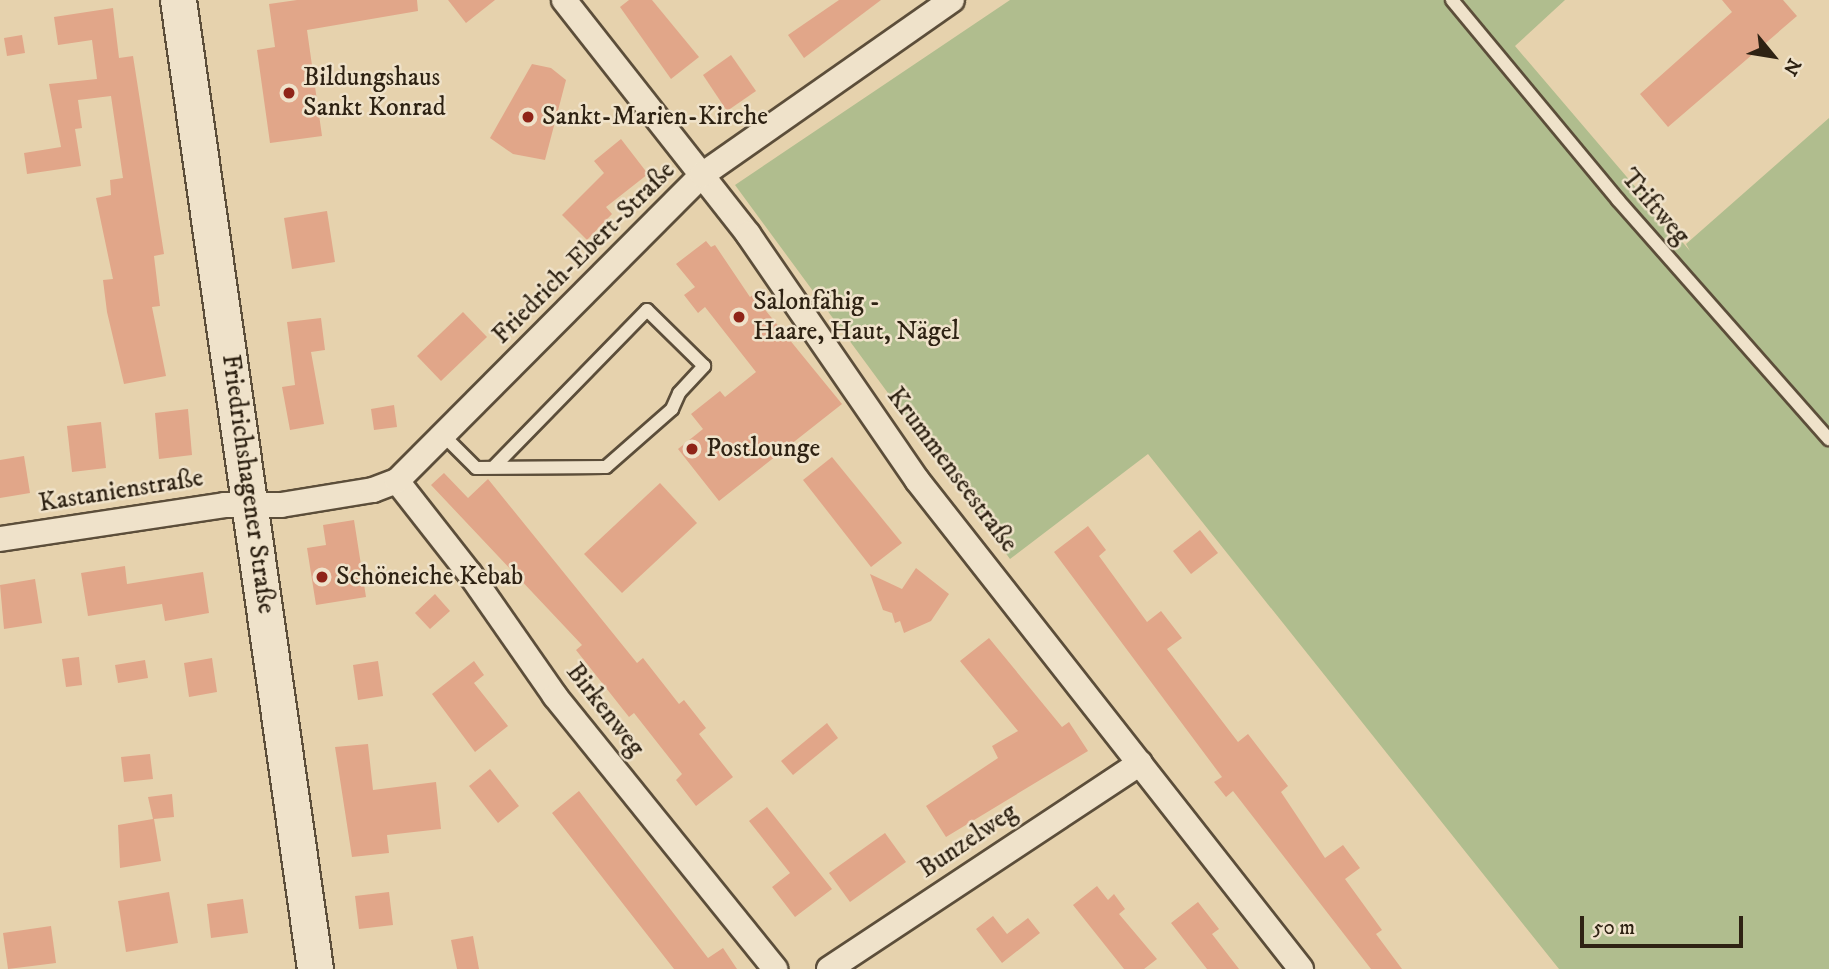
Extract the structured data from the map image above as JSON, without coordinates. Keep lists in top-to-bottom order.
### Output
{
  "streets": {
    "main road": ["Friedrichshagener Straße"],
    "street": [
      "Friedrich-Ebert-Straße",
      "Krummenseestraße",
      "Kastanienstraße",
      "Birkenweg",
      "Bunzelweg"
    ],
    "lane": ["Triftweg"]
  },
  "crossings": [
    ["Friedrich-Ebert-Straße", "Krummenseestraße"],
    ["Friedrich-Ebert-Straße", "Friedrichshagener Straße"],
    ["Friedrich-Ebert-Straße", "Kastanienstraße"],
    ["Friedrich-Ebert-Straße", "Birkenweg"],
    ["Krummenseestraße", "Bunzelweg"],
    ["Friedrichshagener Straße", "Kastanienstraße"]
  ],
  "places": [
    "Bildungshaus Sankt Konrad",
    "Sankt-Marien-Kirche",
    "Salonfähig - Haare, Haut, Nägel",
    "Postlounge",
    "Schöneiche Kebab"
  ],
  "scale_bar": "50 m",
  "north": "bottom right"
}
